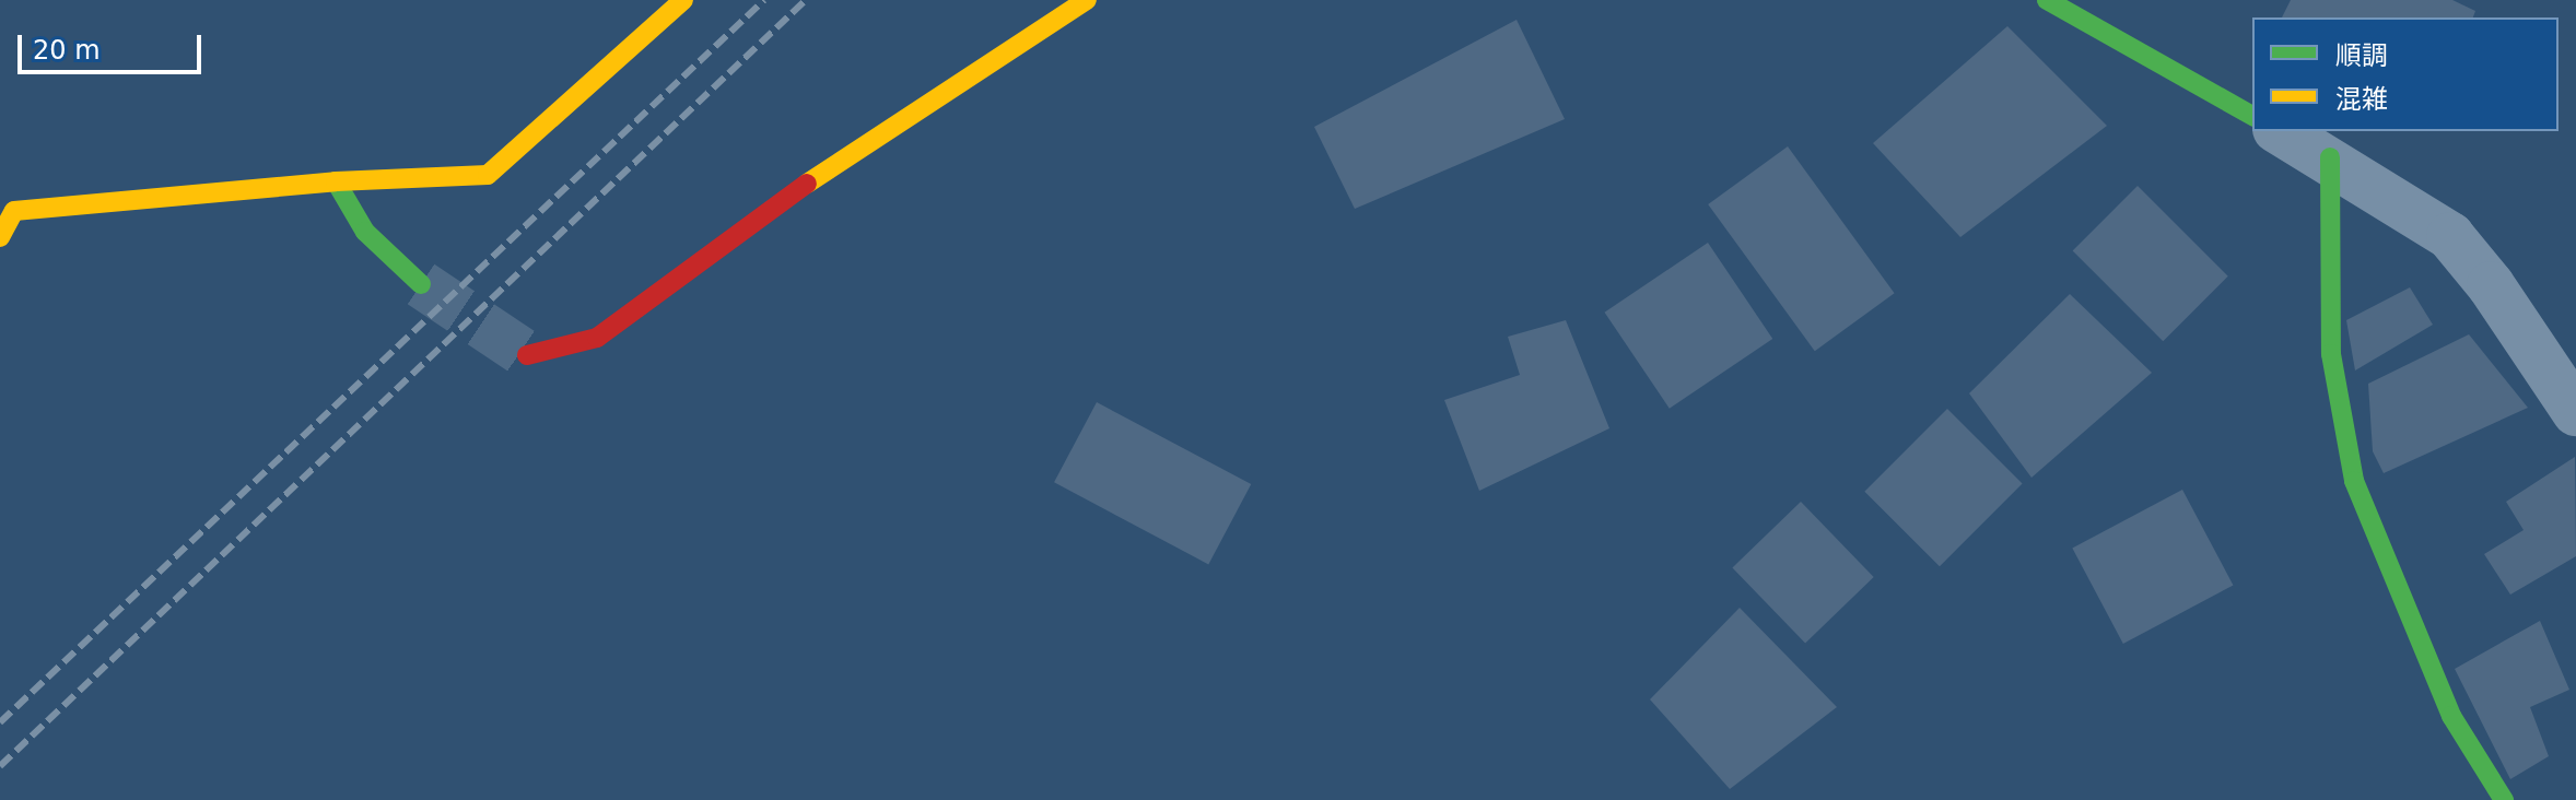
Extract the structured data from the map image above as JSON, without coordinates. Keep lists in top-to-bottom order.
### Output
{
  "legend": ["順調", "混雑"],
  "scale_bar": "20 m"
}
